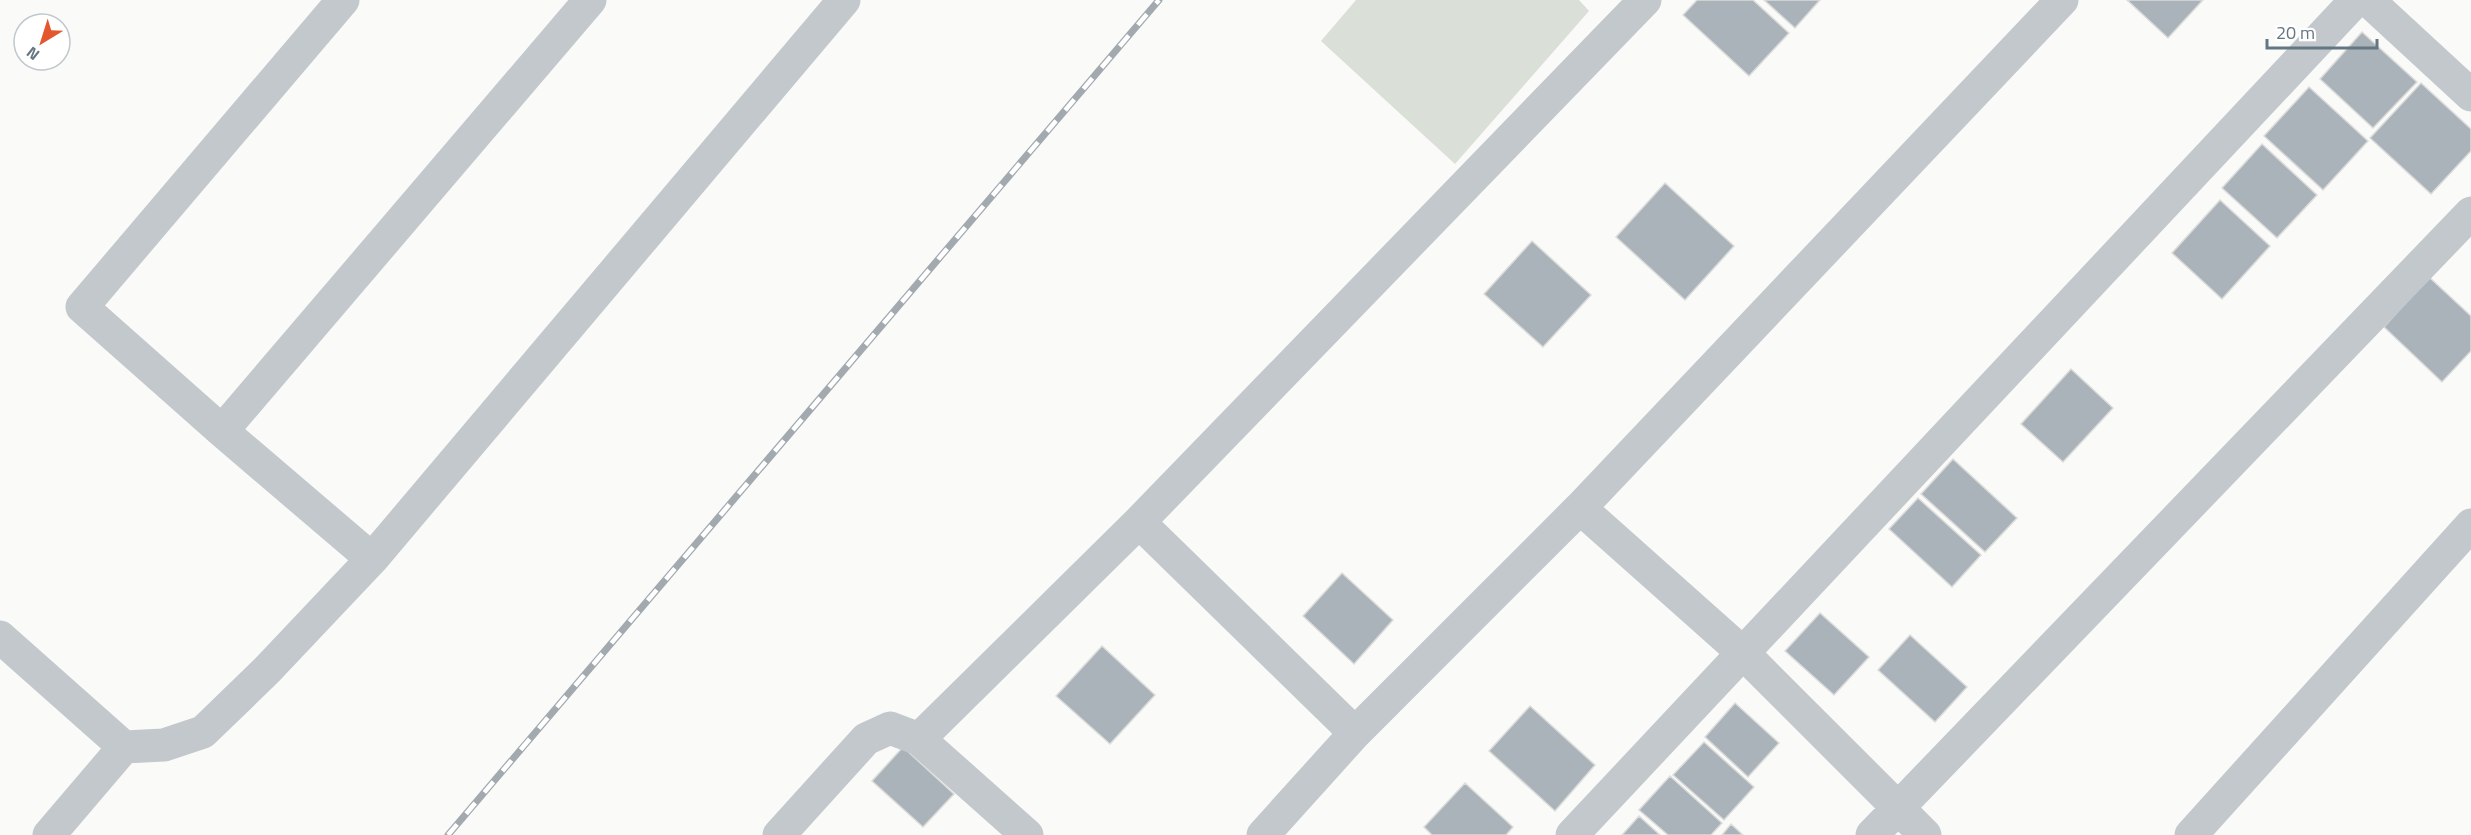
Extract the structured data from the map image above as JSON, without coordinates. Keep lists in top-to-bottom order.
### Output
{
  "scale_bar": "20 m",
  "north": "bottom left"
}
